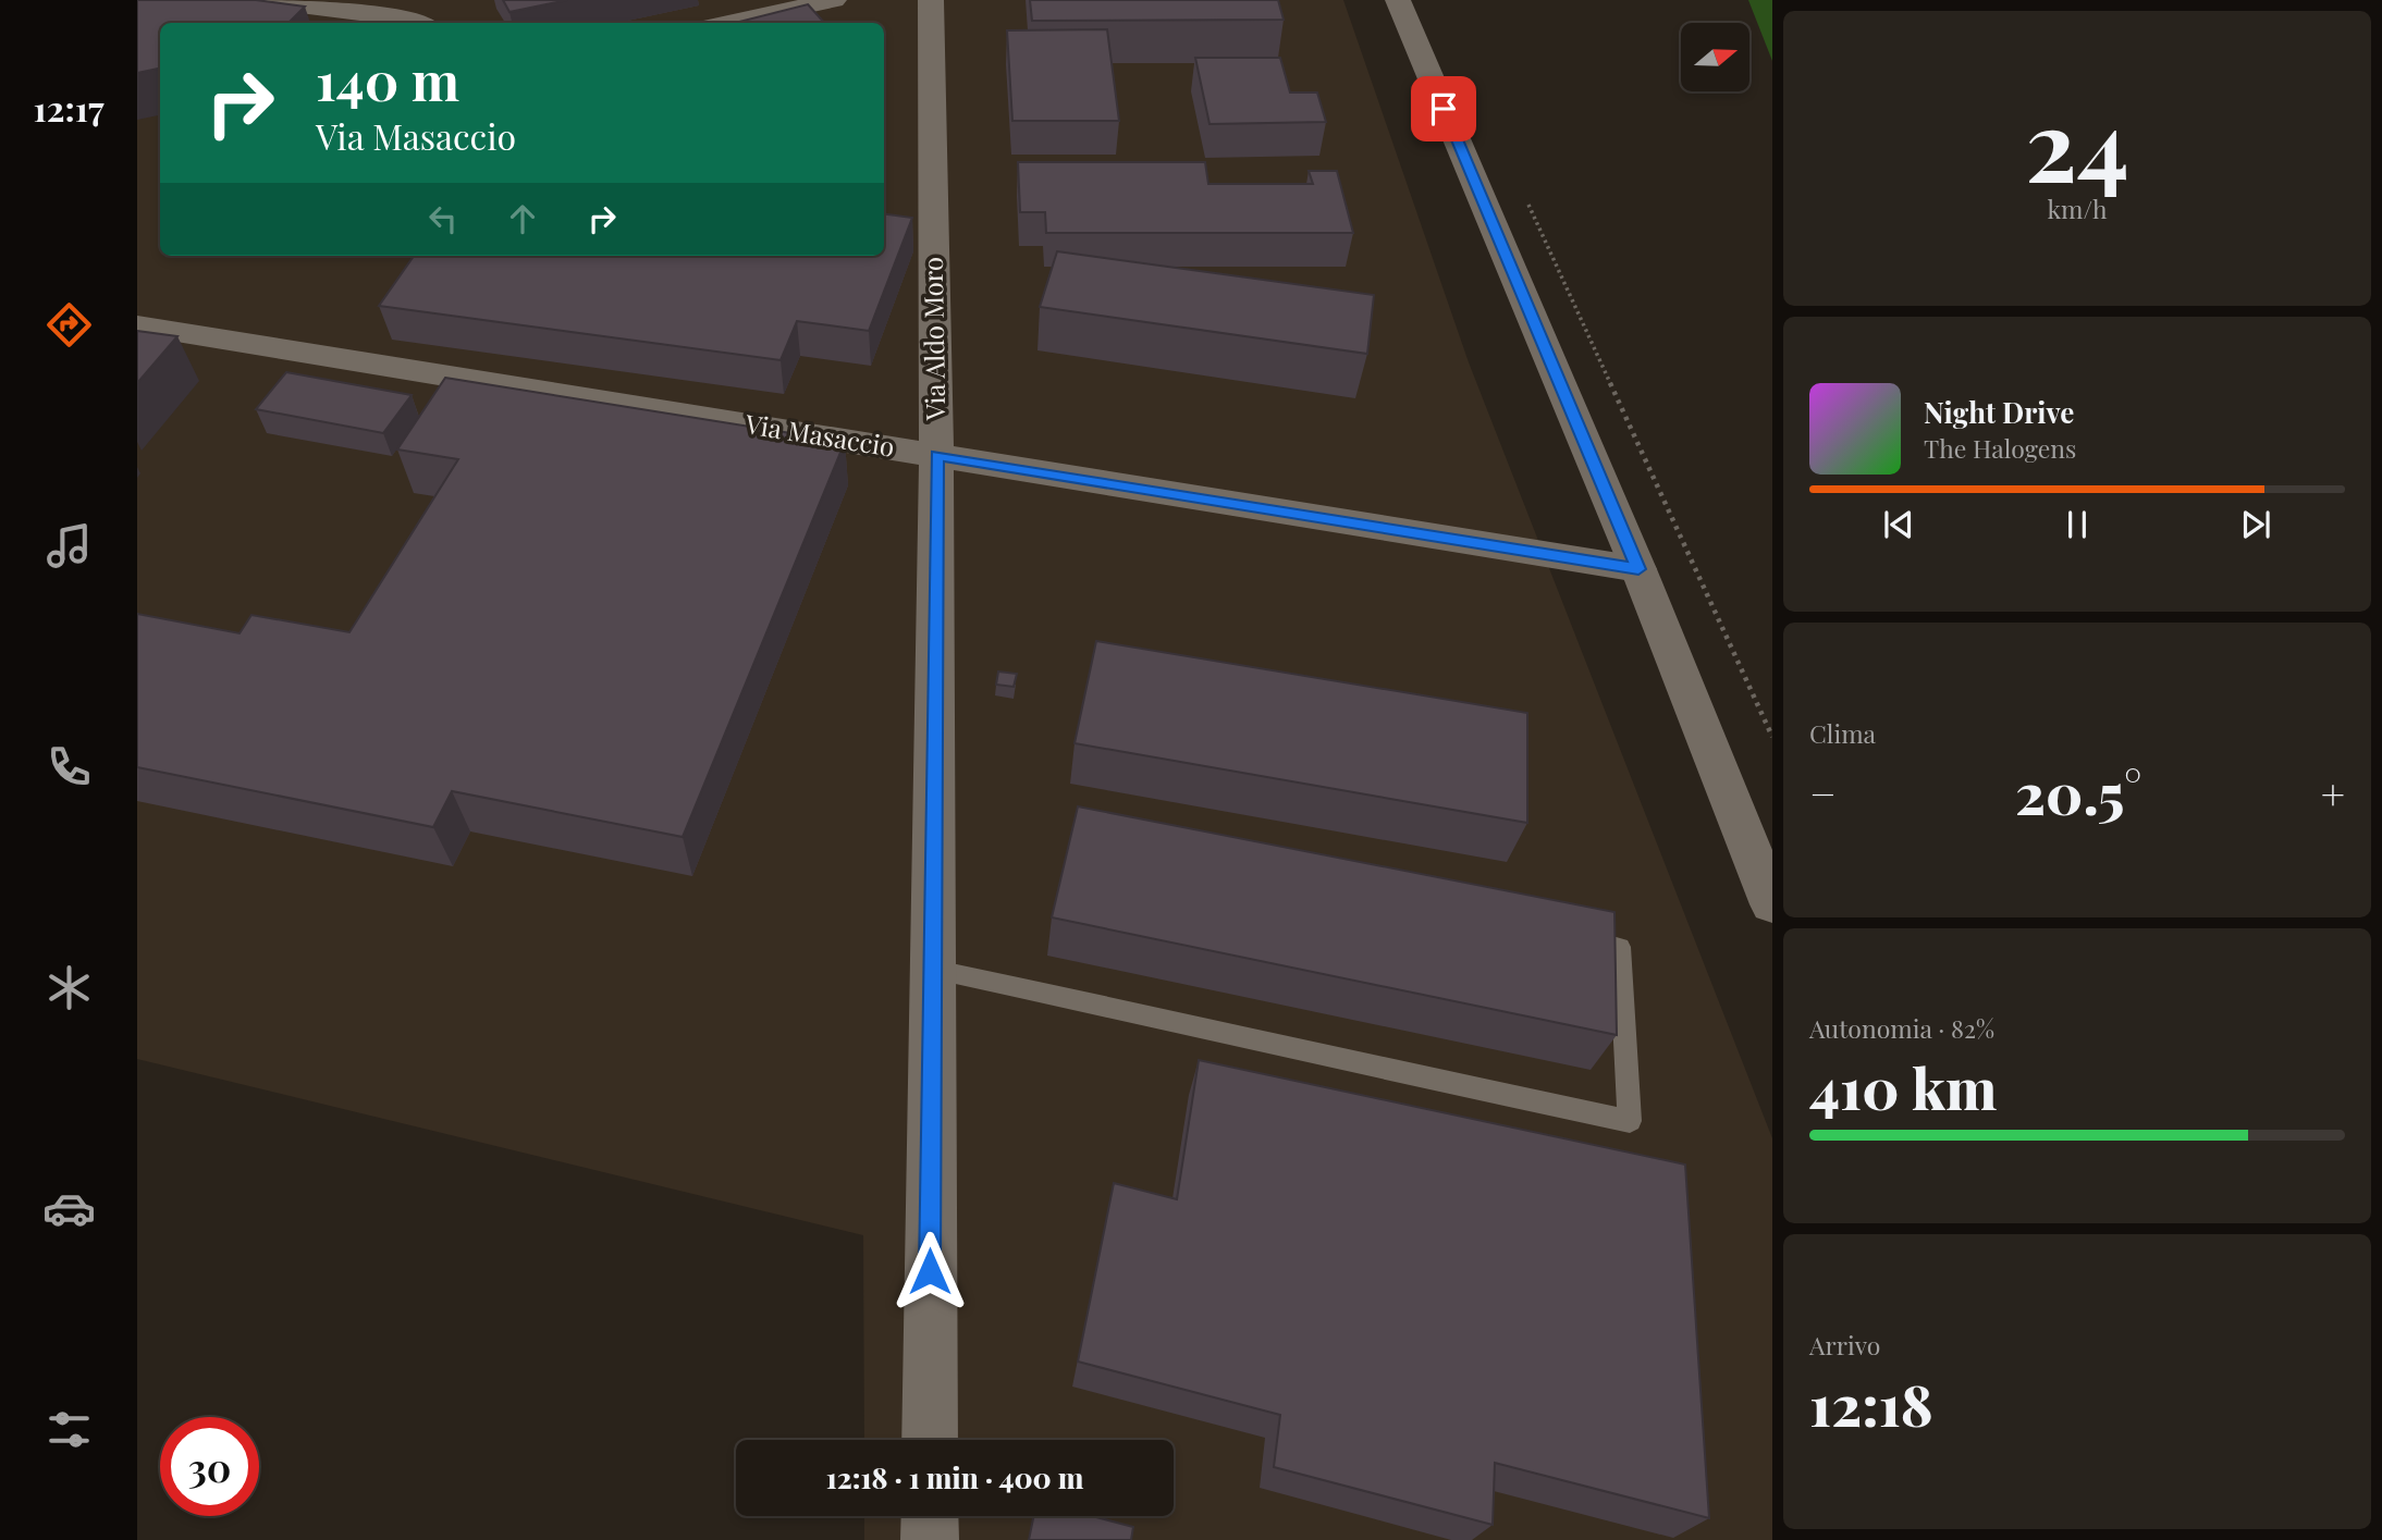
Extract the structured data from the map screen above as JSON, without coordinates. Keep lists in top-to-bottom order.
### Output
{
  "streets": {
    "street": ["Via Aldo Moro", "Via Masaccio"]
  },
  "crossings": [
    ["Via Aldo Moro", "Via Masaccio"]
  ],
  "north": "right",
  "page": {
    "tabs": "12:17",
    "tile": [
      ["24", "km/h"],
      "Clima",
      ["Autonomia · 82%", "410 km"],
      ["Arrivo", "12:18"]
    ],
    "turn": ["140 m", "Via Masaccio"],
    "song": ["Night Drive", "The Halogens"],
    "heat": ["−", "20.5°", "+"],
    "limit": "30",
    "trip": "12:18 · 1 min · 400 m"
  }
}
